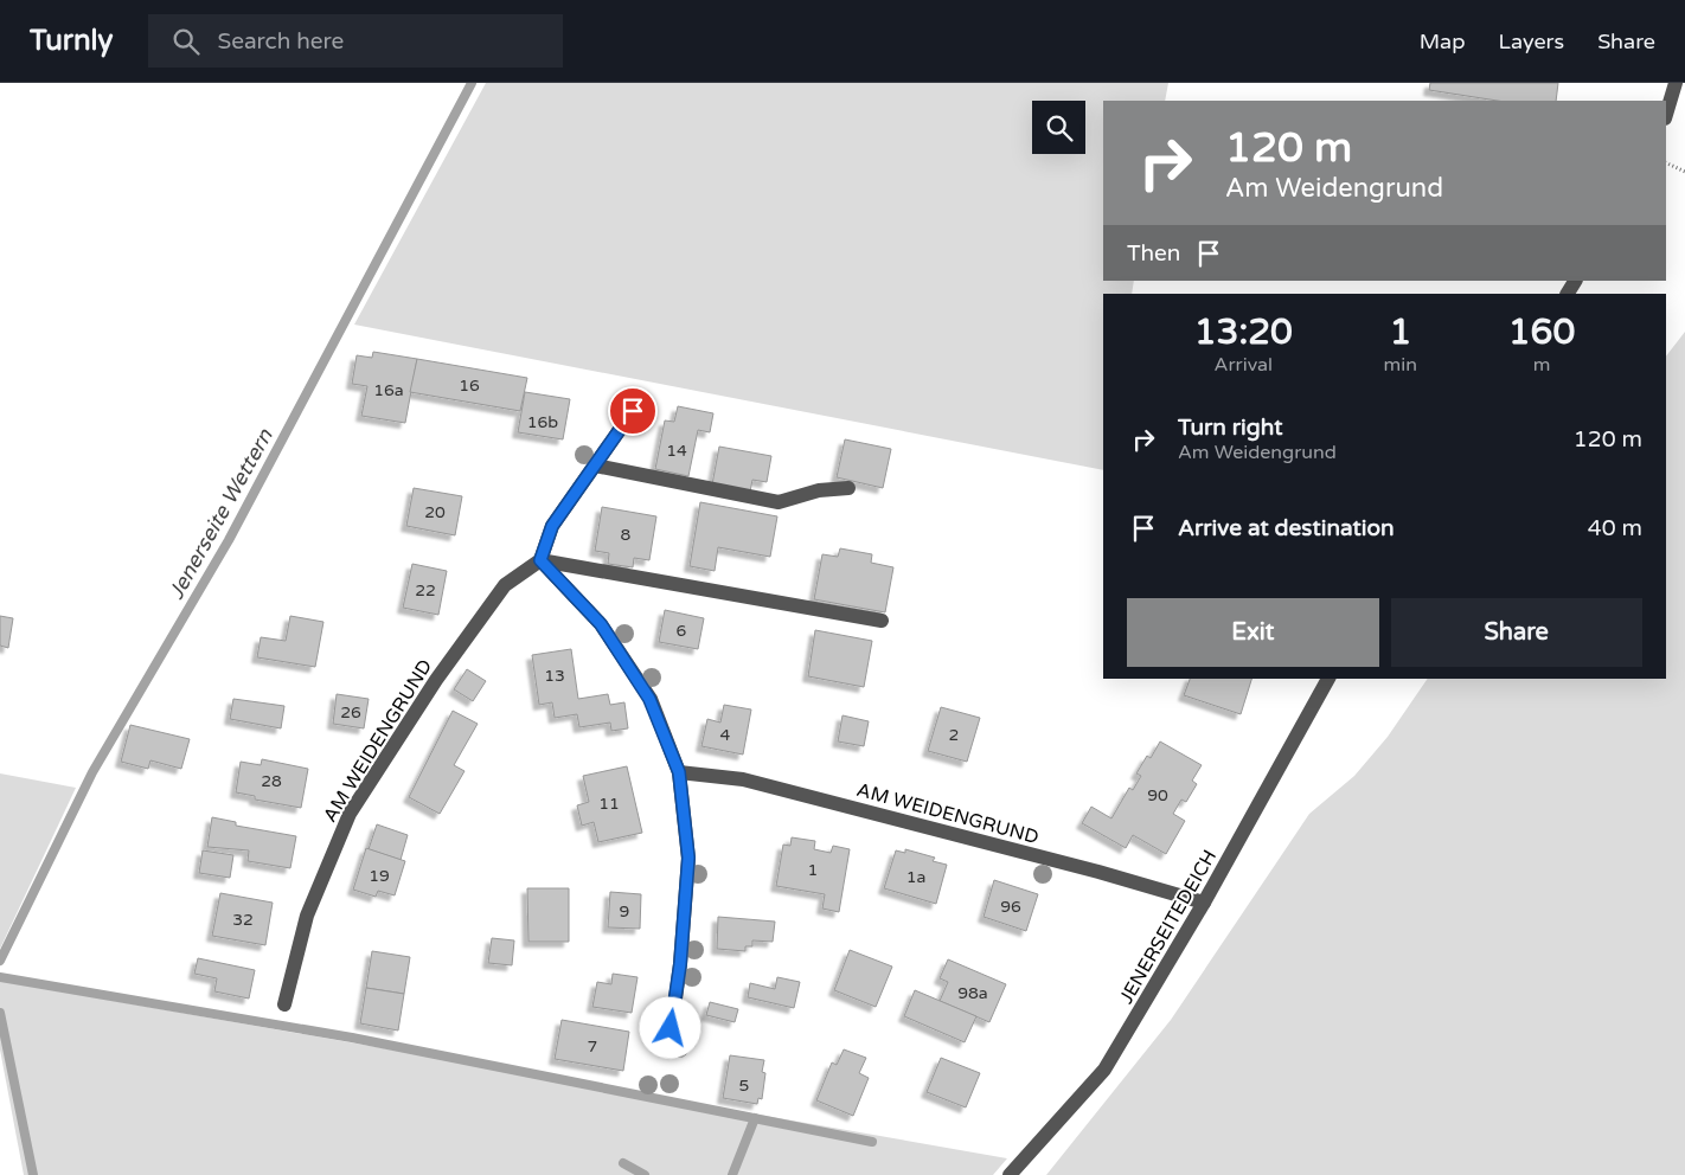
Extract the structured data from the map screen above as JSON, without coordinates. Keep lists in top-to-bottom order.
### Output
{
  "streets": {
    "street": ["AM WEIDENGRUND", "JENERSEITEDEICH"]
  },
  "crossings": [
    ["AM WEIDENGRUND", "JENERSEITEDEICH"]
  ],
  "water": ["Jenerseite Wettern"],
  "house_numbers": [
    "16",
    "16a",
    "16b",
    "14",
    "20",
    "8",
    "22",
    "6",
    "13",
    "26",
    "4",
    "2",
    "28",
    "90",
    "11",
    "1",
    "19",
    "1a",
    "96",
    "9",
    "32",
    "98a",
    "7",
    "5"
  ],
  "page": {
    "header": "Turnly",
    "search": "Search here",
    "nav": ["Map", "Layers", "Share"],
    "turn": ["120 m", "Am Weidengrund"],
    "then": "Then",
    "eta": [
      "13:20",
      "Arrival",
      "1",
      "min",
      "160",
      "m"
    ],
    "list": [
      {
        "name": "Turn right",
        "note": "Am Weidengrund",
        "value": "120 m"
      },
      {
        "name": "Arrive at destination",
        "value": "40 m"
      }
    ],
    "buttons": ["Exit", "Share"]
  }
}
